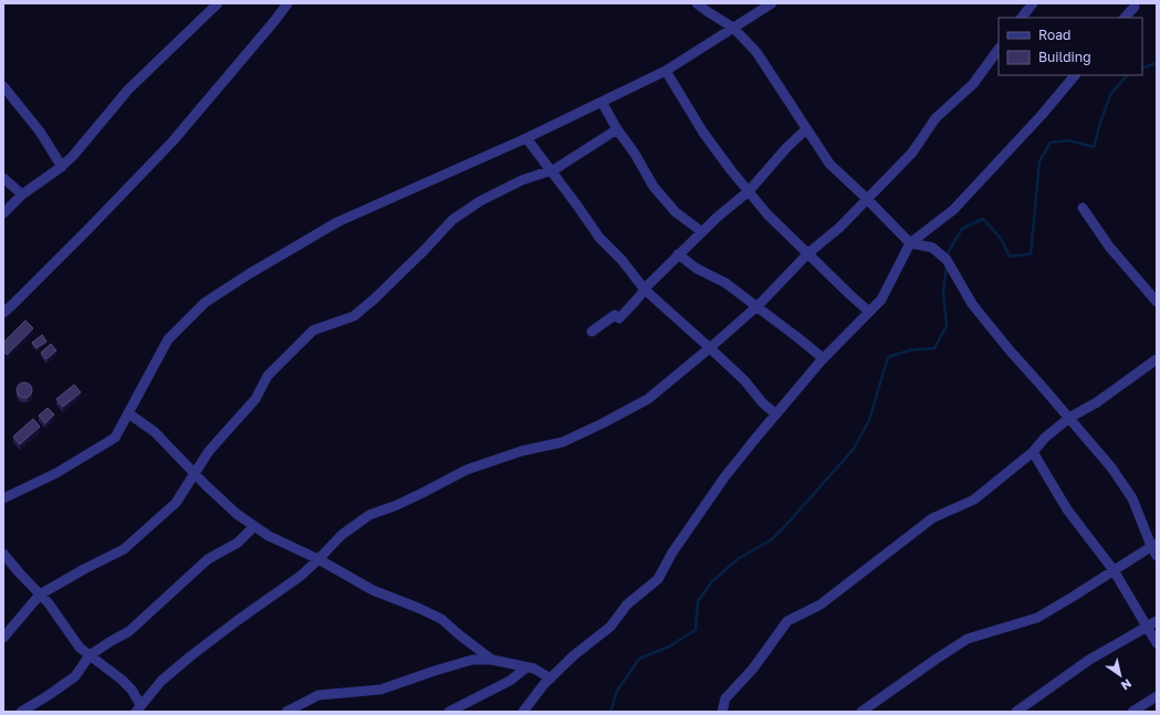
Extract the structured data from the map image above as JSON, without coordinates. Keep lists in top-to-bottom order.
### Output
{
  "legend": ["Road", "Building"],
  "north": "bottom right"
}
